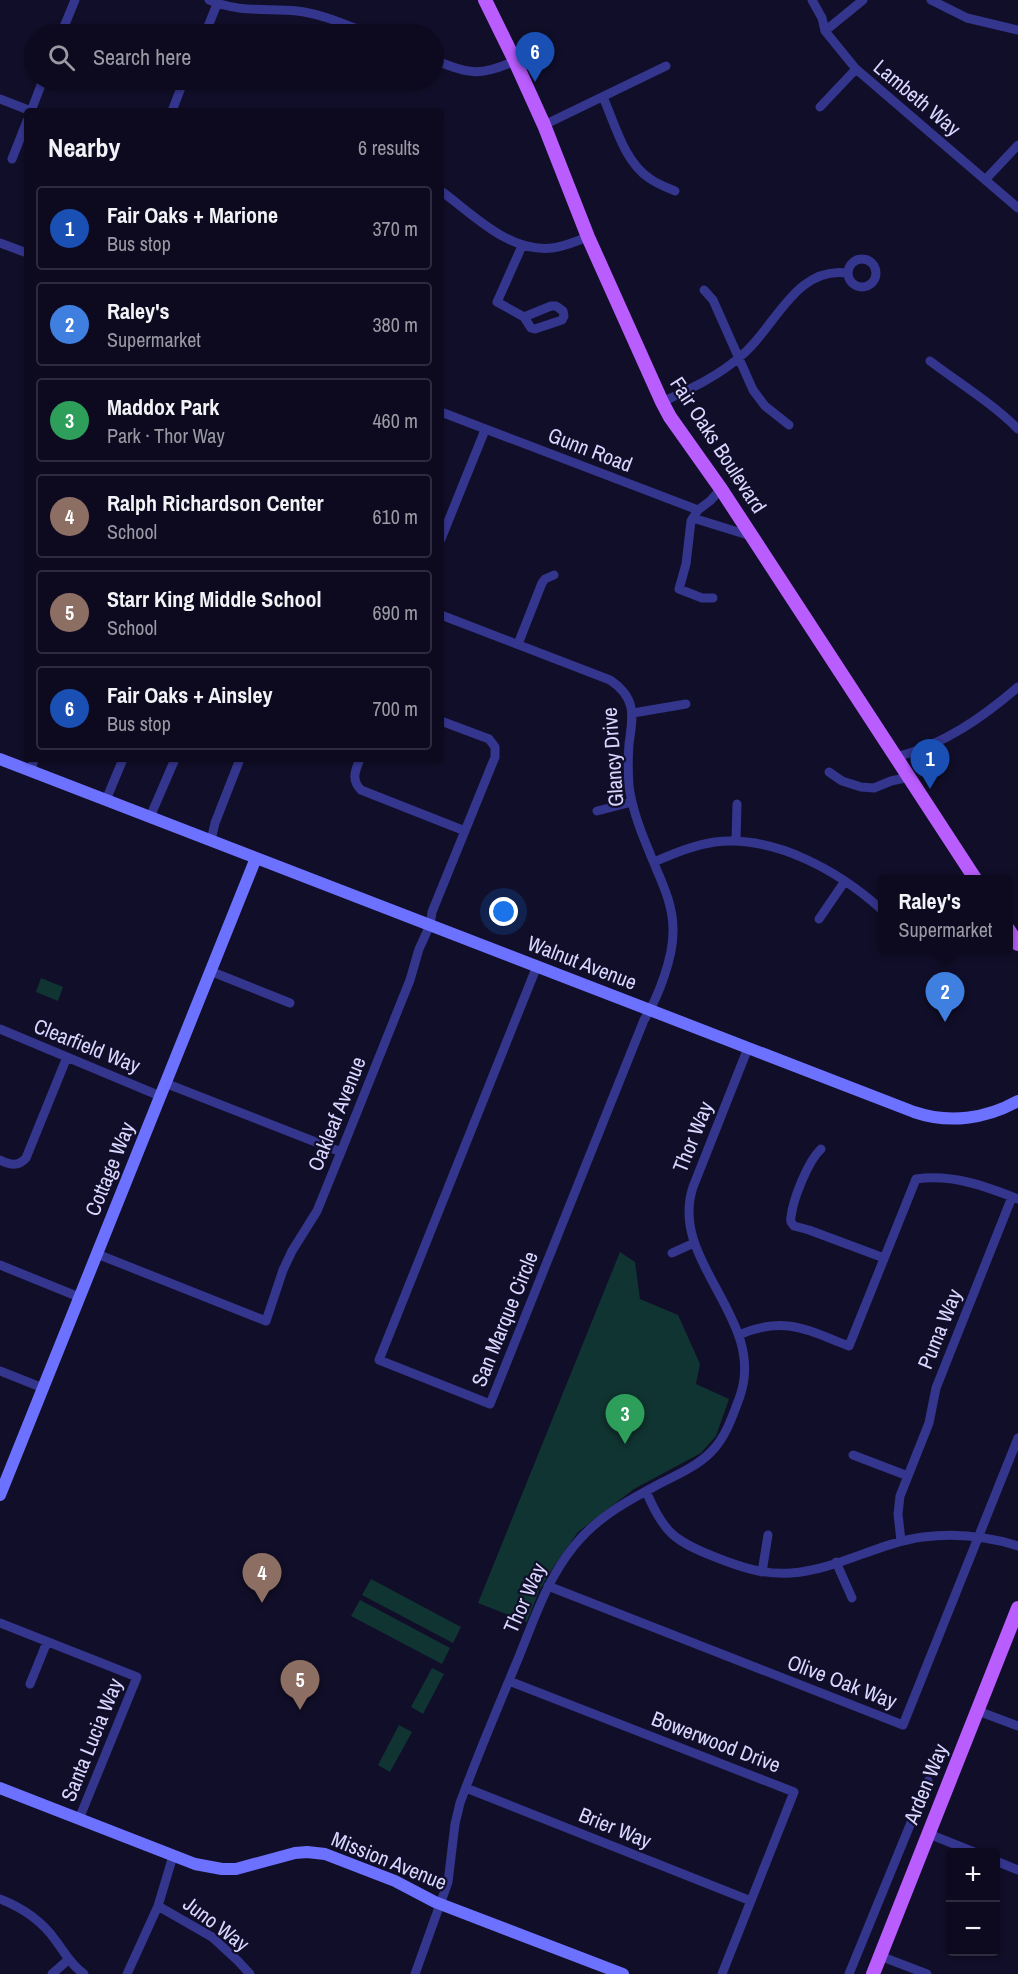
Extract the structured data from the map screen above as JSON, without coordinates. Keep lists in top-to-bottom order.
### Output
{
  "streets": {
    "main road": ["Fair Oaks Boulevard", "Arden Way"],
    "street": [
      "Lambeth Way",
      "Gunn Road",
      "Glancy Drive",
      "Walnut Avenue",
      "Clearfield Way",
      "Oakleaf Avenue",
      "Thor Way",
      "Cottage Way",
      "San Marque Circle",
      "Puma Way",
      "Olive Oak Way",
      "Santa Lucia Way",
      "Bowerwood Drive",
      "Brier Way",
      "Mission Avenue",
      "Juno Way"
    ]
  },
  "crossings": [
    ["Fair Oaks Boulevard", "Gunn Road"],
    ["Glancy Drive", "Walnut Avenue"],
    ["Glancy Drive", "San Marque Circle"],
    ["Walnut Avenue", "Oakleaf Avenue"],
    ["Walnut Avenue", "Thor Way"],
    ["Walnut Avenue", "Cottage Way"],
    ["Walnut Avenue", "San Marque Circle"],
    ["Clearfield Way", "Cottage Way"],
    ["Oakleaf Avenue", "Cottage Way"],
    ["Thor Way", "Olive Oak Way"],
    ["Thor Way", "Bowerwood Drive"],
    ["Thor Way", "Brier Way"],
    ["Thor Way", "Mission Avenue"],
    ["Santa Lucia Way", "Mission Avenue"],
    ["Bowerwood Drive", "Brier Way"]
  ],
  "page": {
    "search": "Search here",
    "pins": [
      "6",
      "1",
      "2",
      "3",
      "4",
      "5"
    ],
    "heading": ["Nearby", "6 results"],
    "list": [
      {
        "mark": "1",
        "name": "Fair Oaks + Marione",
        "note": "Bus stop",
        "value": "370 m"
      },
      {
        "mark": "2",
        "name": "Raley's",
        "note": "Supermarket",
        "value": "380 m"
      },
      {
        "mark": "3",
        "name": "Maddox Park",
        "note": "Park · Thor Way",
        "value": "460 m"
      },
      {
        "mark": "4",
        "name": "Ralph Richardson Center",
        "note": "School",
        "value": "610 m"
      },
      {
        "mark": "5",
        "name": "Starr King Middle School",
        "note": "School",
        "value": "690 m"
      },
      {
        "mark": "6",
        "name": "Fair Oaks + Ainsley",
        "note": "Bus stop",
        "value": "700 m"
      }
    ],
    "popup": ["Raley's", "Supermarket"],
    "map_buttons": ["+", "−"]
  }
}
